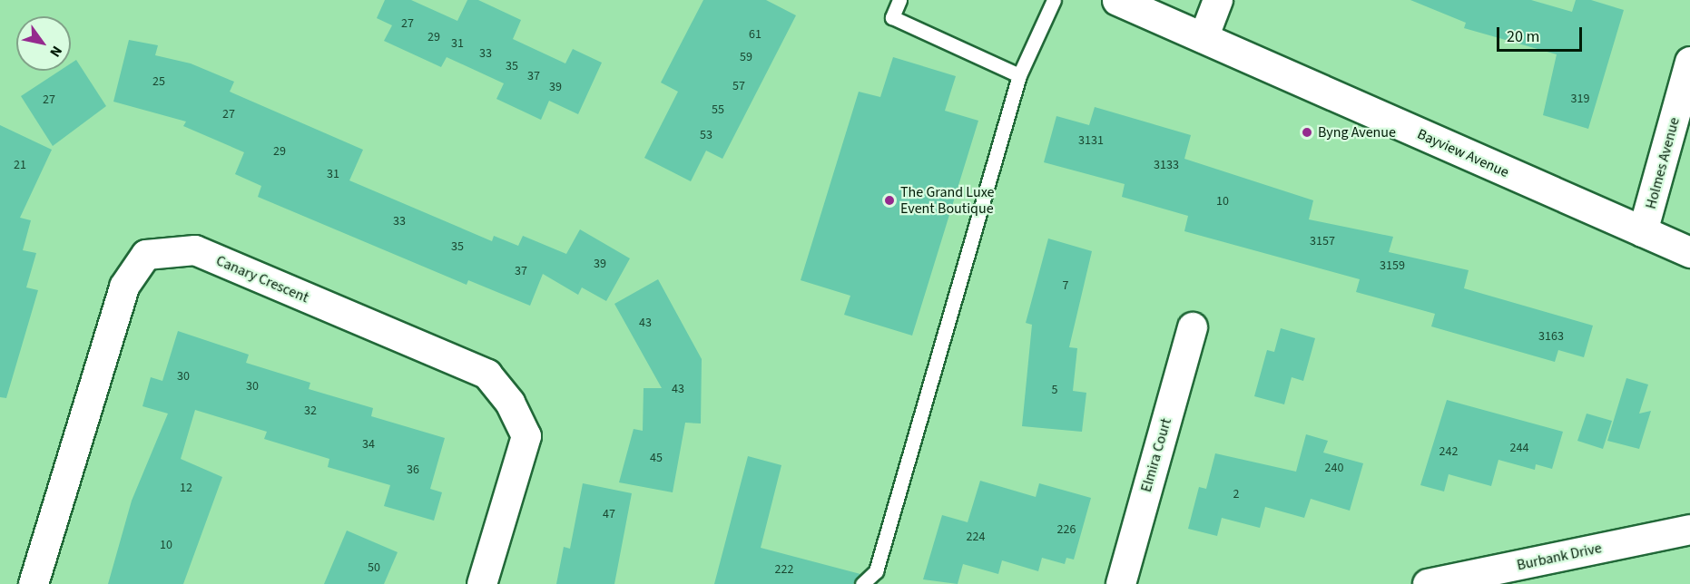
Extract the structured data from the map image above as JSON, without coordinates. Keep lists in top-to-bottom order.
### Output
{
  "streets": {
    "main road": ["Bayview Avenue"],
    "street": [
      "Holmes Avenue",
      "Canary Crescent",
      "Elmira Court",
      "Burbank Drive"
    ]
  },
  "crossings": [
    ["Bayview Avenue", "Holmes Avenue"]
  ],
  "places": ["Byng Avenue", "The Grand Luxe Event Boutique"],
  "house_numbers": [
    "27",
    "61",
    "29",
    "31",
    "33",
    "59",
    "35",
    "37",
    "25",
    "57",
    "39",
    "319",
    "27",
    "55",
    "27",
    "53",
    "3131",
    "29",
    "21",
    "3133",
    "31",
    "10",
    "33",
    "3157",
    "35",
    "39",
    "3159",
    "37",
    "7",
    "43",
    "3163",
    "30",
    "30",
    "43",
    "5",
    "32",
    "34",
    "244",
    "242",
    "45",
    "240",
    "36",
    "12",
    "2",
    "47",
    "226",
    "224",
    "10",
    "50",
    "222"
  ],
  "scale_bar": "20 m",
  "north": "bottom right"
}
